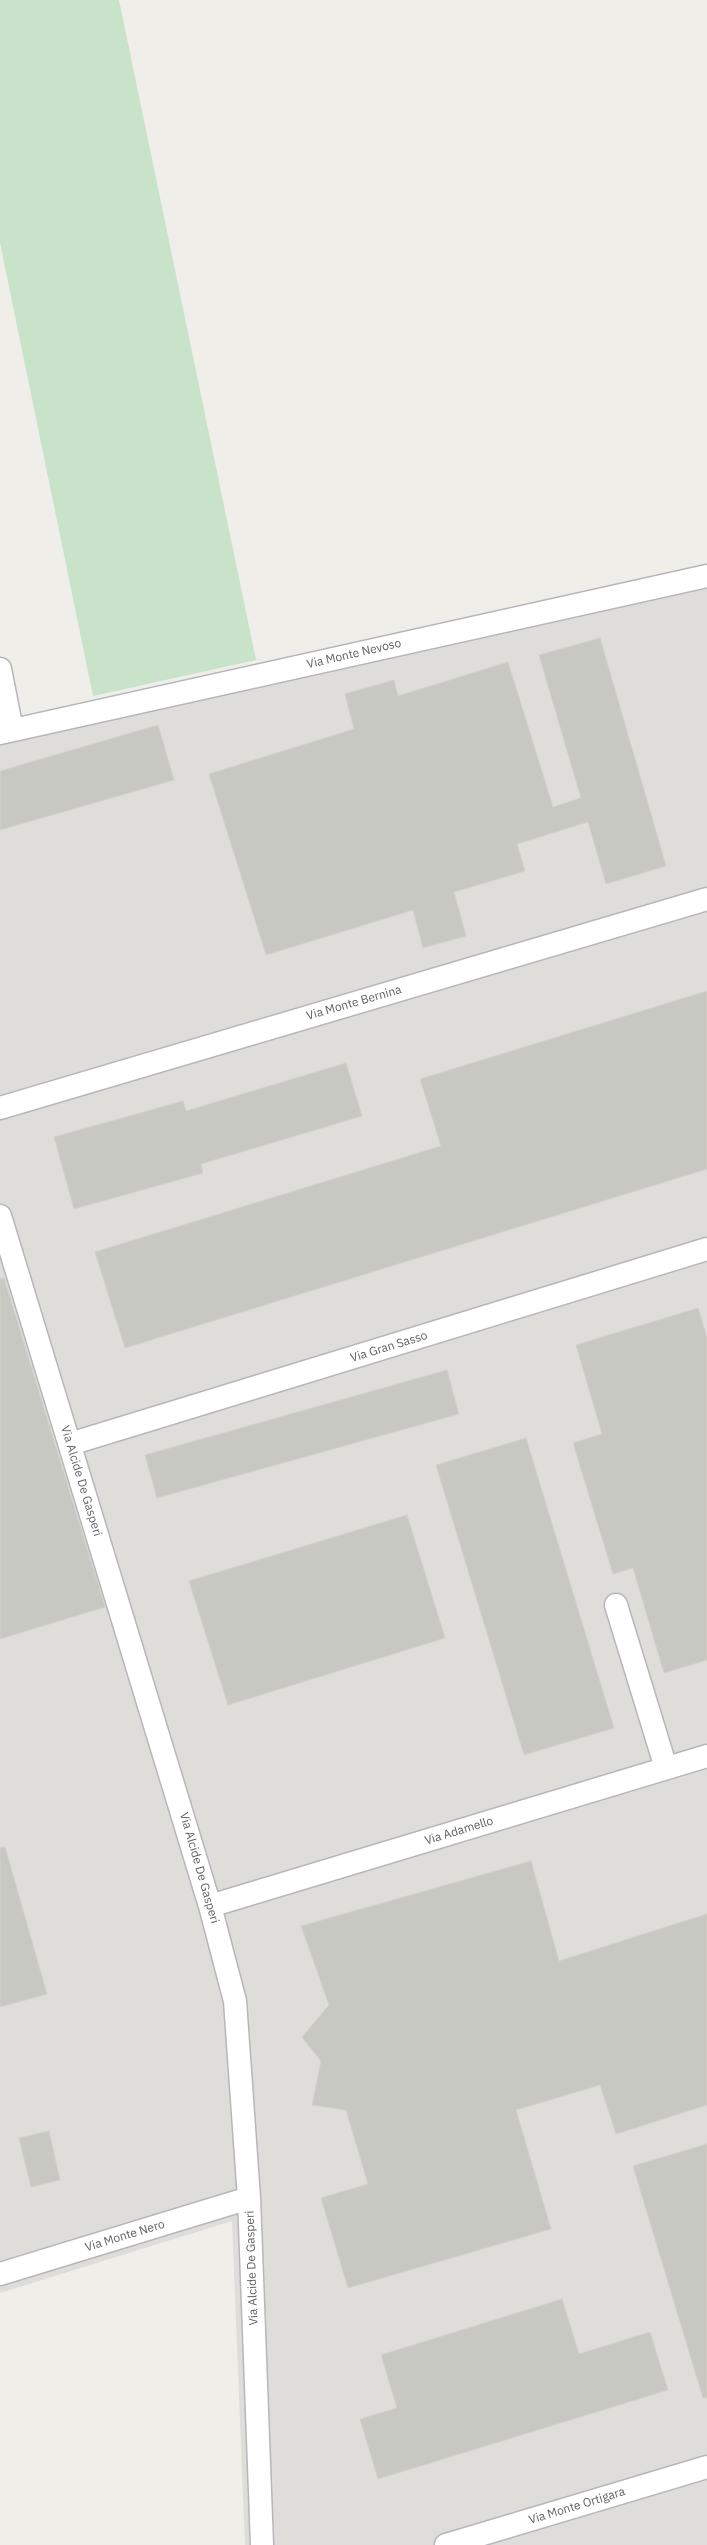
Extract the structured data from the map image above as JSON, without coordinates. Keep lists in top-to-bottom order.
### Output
{
  "streets": {
    "street": [
      "Via Monte Nevoso",
      "Via Monte Bernina",
      "Via Gran Sasso",
      "Via Alcide De Gasperi",
      "Via Adamello",
      "Via Monte Nero",
      "Via Monte Ortigara"
    ]
  },
  "crossings": [
    ["Via Gran Sasso", "Via Alcide De Gasperi"],
    ["Via Alcide De Gasperi", "Via Adamello"],
    ["Via Alcide De Gasperi", "Via Monte Nero"]
  ]
}
